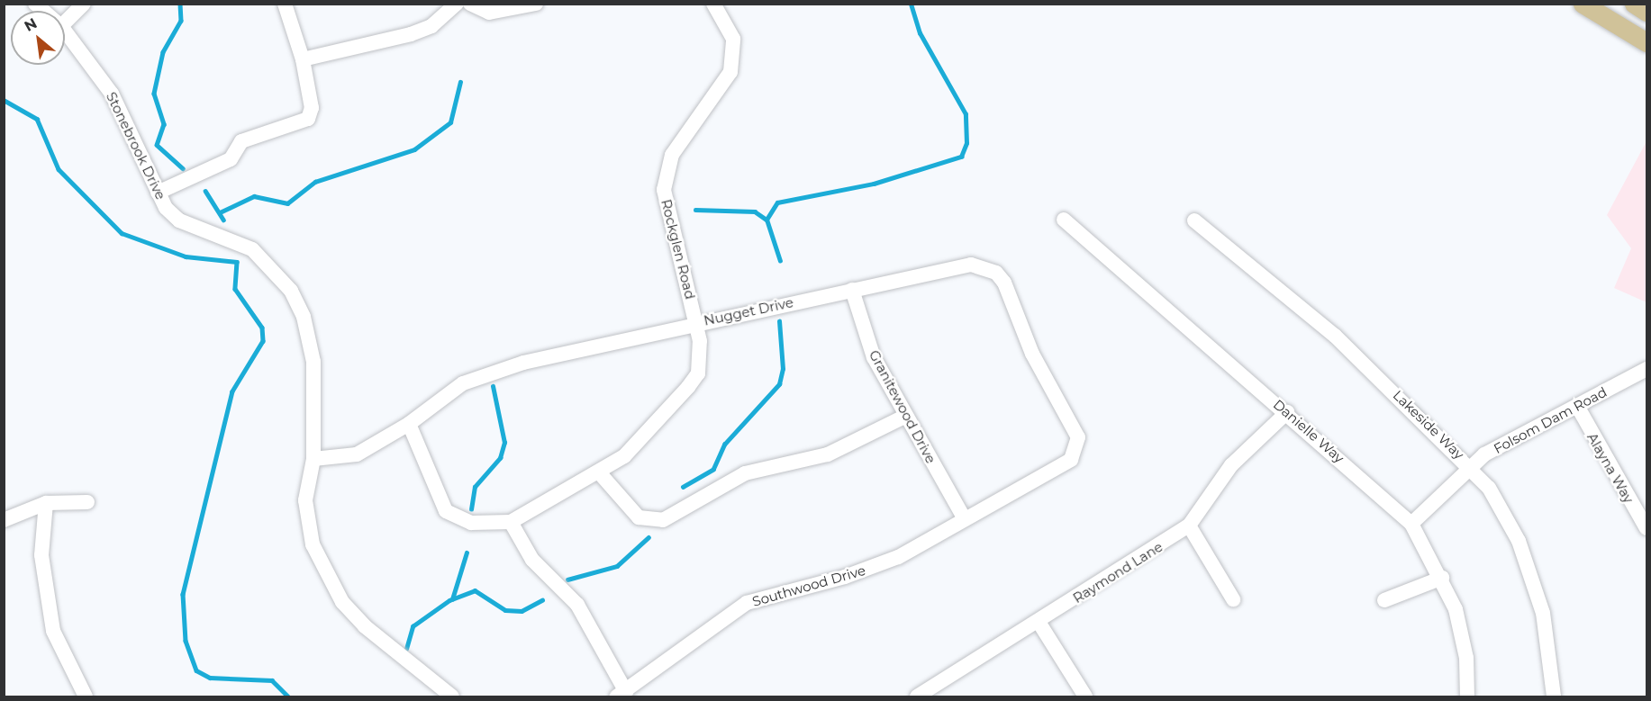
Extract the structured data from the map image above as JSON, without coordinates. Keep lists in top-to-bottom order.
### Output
{
  "streets": {
    "street": [
      "Stonebrook Drive",
      "Rockglen Road",
      "Nugget Drive",
      "Granitewood Drive",
      "Folsom Dam Road",
      "Lakeside Way",
      "Danielle Way",
      "Alayna Way",
      "Raymond Lane",
      "Southwood Drive"
    ]
  },
  "crossings": [
    ["Stonebrook Drive", "Nugget Drive"],
    ["Rockglen Road", "Nugget Drive"],
    ["Nugget Drive", "Granitewood Drive"],
    ["Nugget Drive", "Southwood Drive"],
    ["Granitewood Drive", "Southwood Drive"],
    ["Folsom Dam Road", "Lakeside Way"],
    ["Folsom Dam Road", "Danielle Way"],
    ["Folsom Dam Road", "Alayna Way"],
    ["Danielle Way", "Raymond Lane"]
  ],
  "north": "top left"
}
